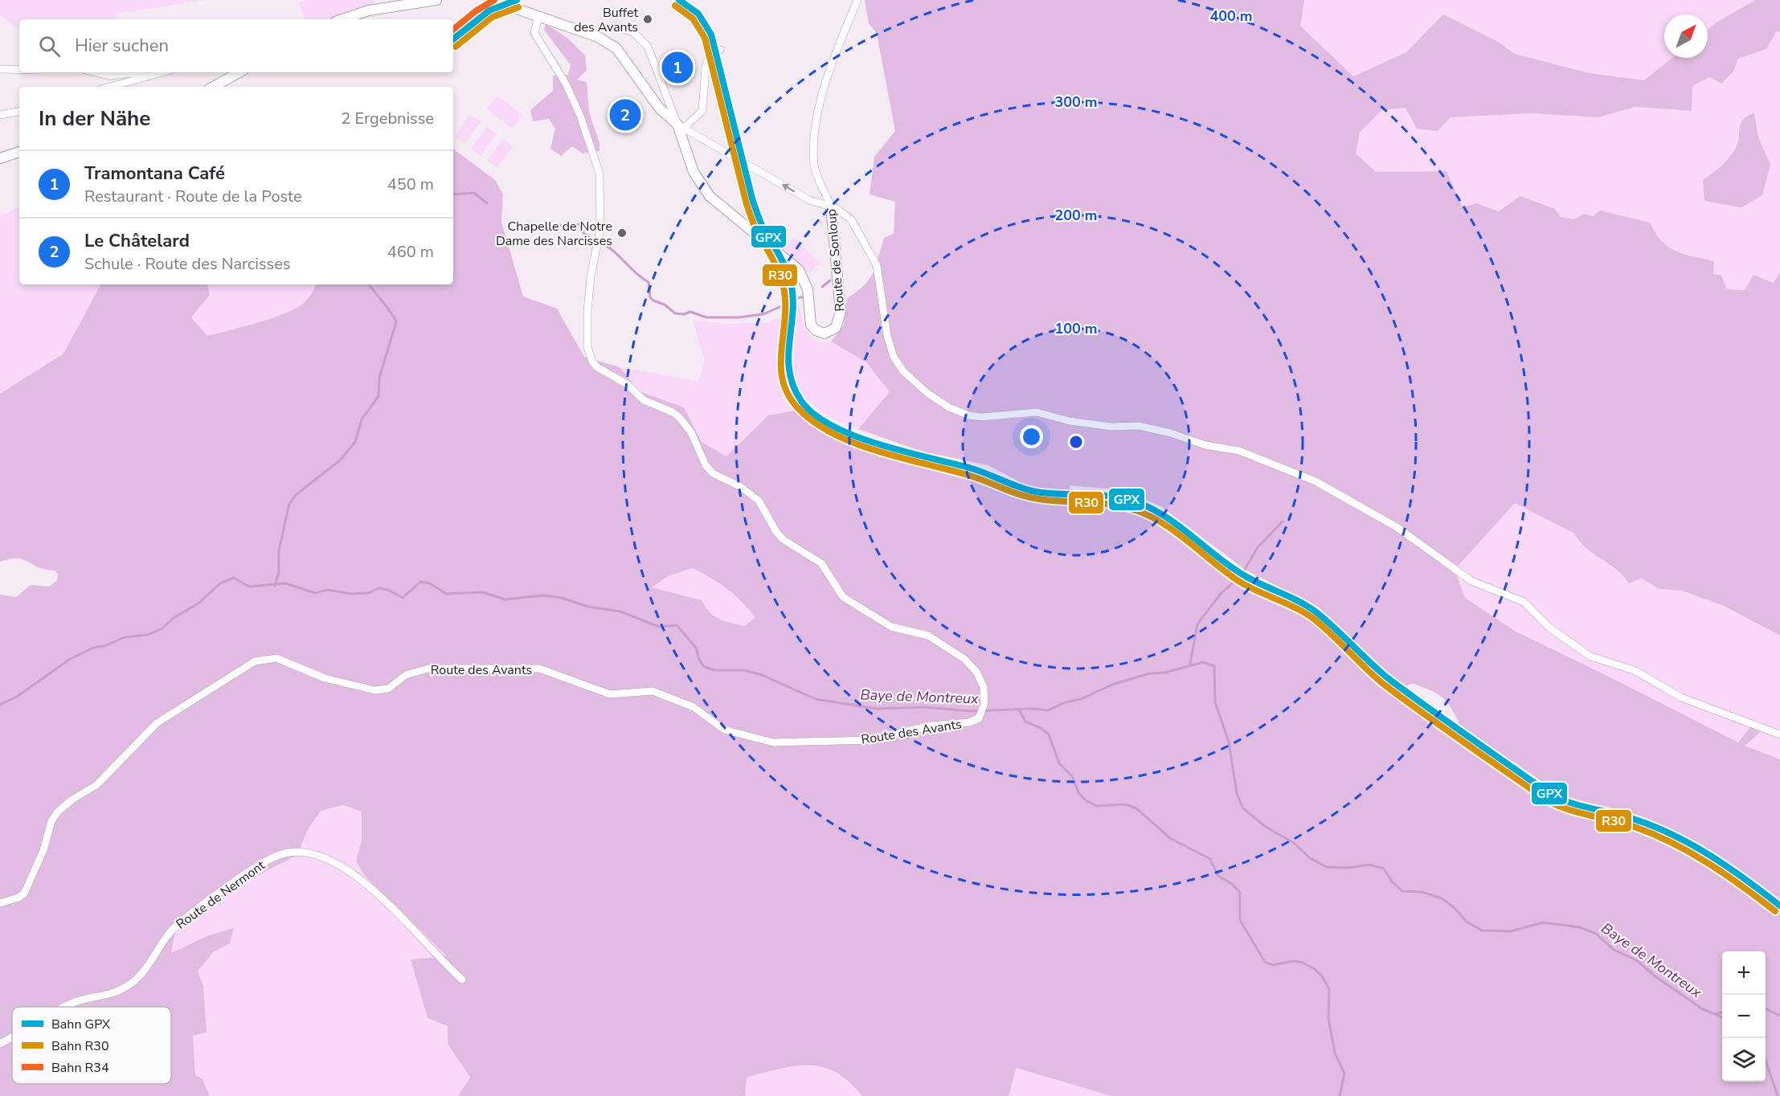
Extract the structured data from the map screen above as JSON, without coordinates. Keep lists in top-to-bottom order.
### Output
{
  "streets": {
    "street": ["Route de Sonloup", "Route des Avants", "Route de Nermont"]
  },
  "water": ["Baye de Montreux"],
  "places": ["Buffet des Avants", "Chapelle de Notre Dame des Narcisses"],
  "lines": ["rail line GPX", "rail line R34", "rail line R30"],
  "legend": ["Bahn GPX", "Bahn R30", "Bahn R34"],
  "north": "top right",
  "page": {
    "search": "Hier suchen",
    "pins": ["1", "2"],
    "heading": ["In der Nähe", "2 Ergebnisse"],
    "list": [
      {
        "mark": "1",
        "name": "Tramontana Café",
        "note": "Restaurant · Route de la Poste",
        "value": "450 m"
      },
      {
        "mark": "2",
        "name": "Le Châtelard",
        "note": "Schule · Route des Narcisses",
        "value": "460 m"
      }
    ],
    "map_buttons": ["+", "−"]
  },
  "rings": [
    "400 m",
    "300 m",
    "200 m",
    "100 m"
  ]
}
